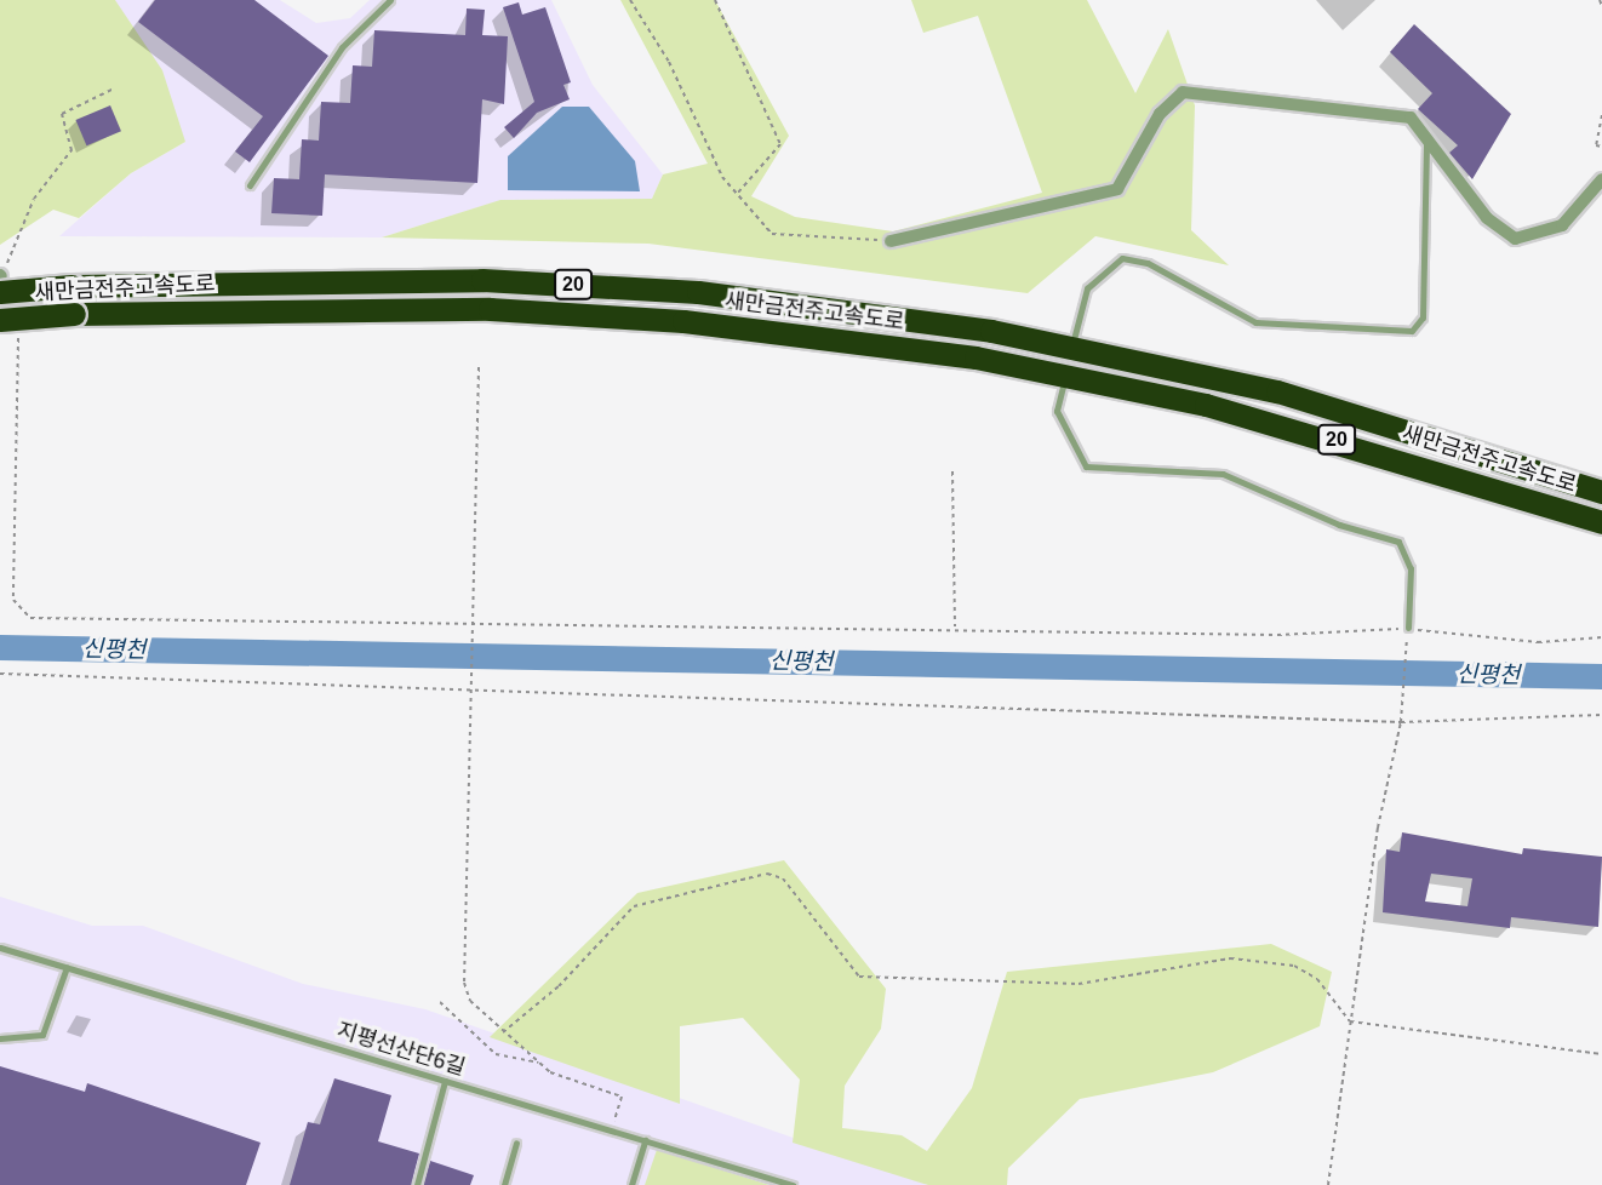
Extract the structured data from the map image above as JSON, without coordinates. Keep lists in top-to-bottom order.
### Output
{
  "streets": {
    "highway": ["20", "새만금전주고속도로"],
    "lane": ["지평선산단6길"]
  },
  "water": ["신평천"]
}
